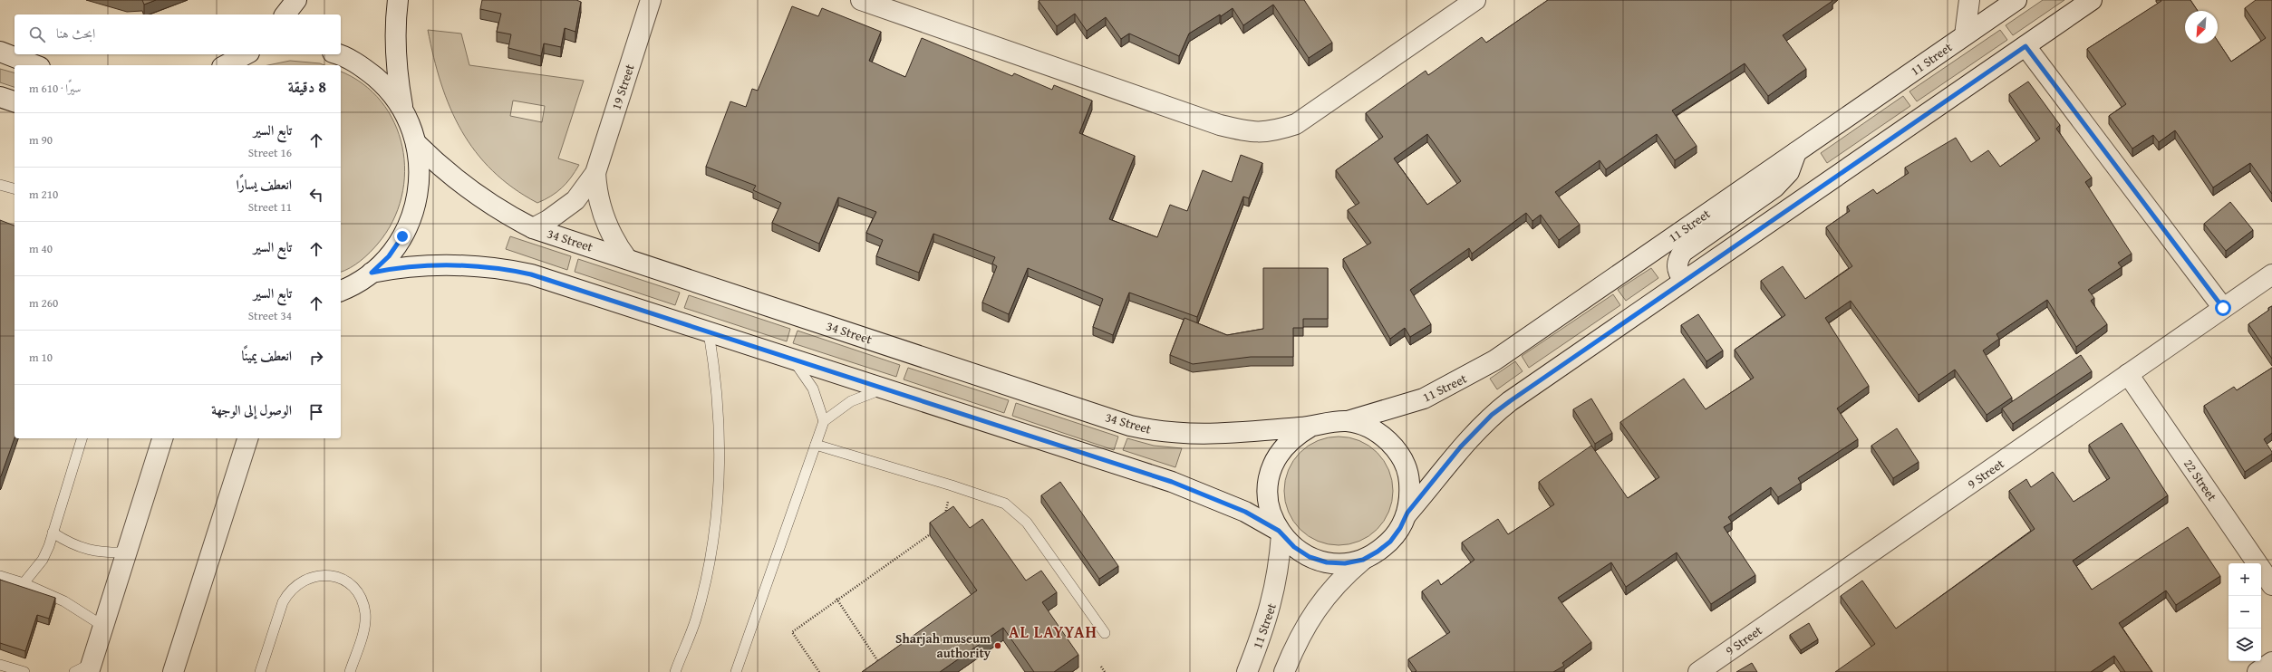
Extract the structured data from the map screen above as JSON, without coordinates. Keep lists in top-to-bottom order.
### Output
{
  "streets": {
    "street": [
      "11 Street",
      "19 Street",
      "34 Street",
      "9 Street",
      "22 Street"
    ]
  },
  "crossings": [
    ["19 Street", "34 Street"],
    ["9 Street", "22 Street"]
  ],
  "districts": ["AL LAYYAH"],
  "places": ["Sharjah museum authority"],
  "north": "bottom left",
  "page": {
    "search": "ابحث هنا",
    "heading": ["8 دقيقة", "سيرًا · 610 m"],
    "list": [
      ["تابع السير", "16 Street", "90 m"],
      ["انعطف يسارًا", "11 Street", "210 m"],
      ["تابع السير", "40 m"],
      ["تابع السير", "34 Street", "260 m"],
      ["انعطف يمينًا", "10 m"],
      "الوصول إلى الوجهة"
    ],
    "map_buttons": ["+", "−"]
  }
}
